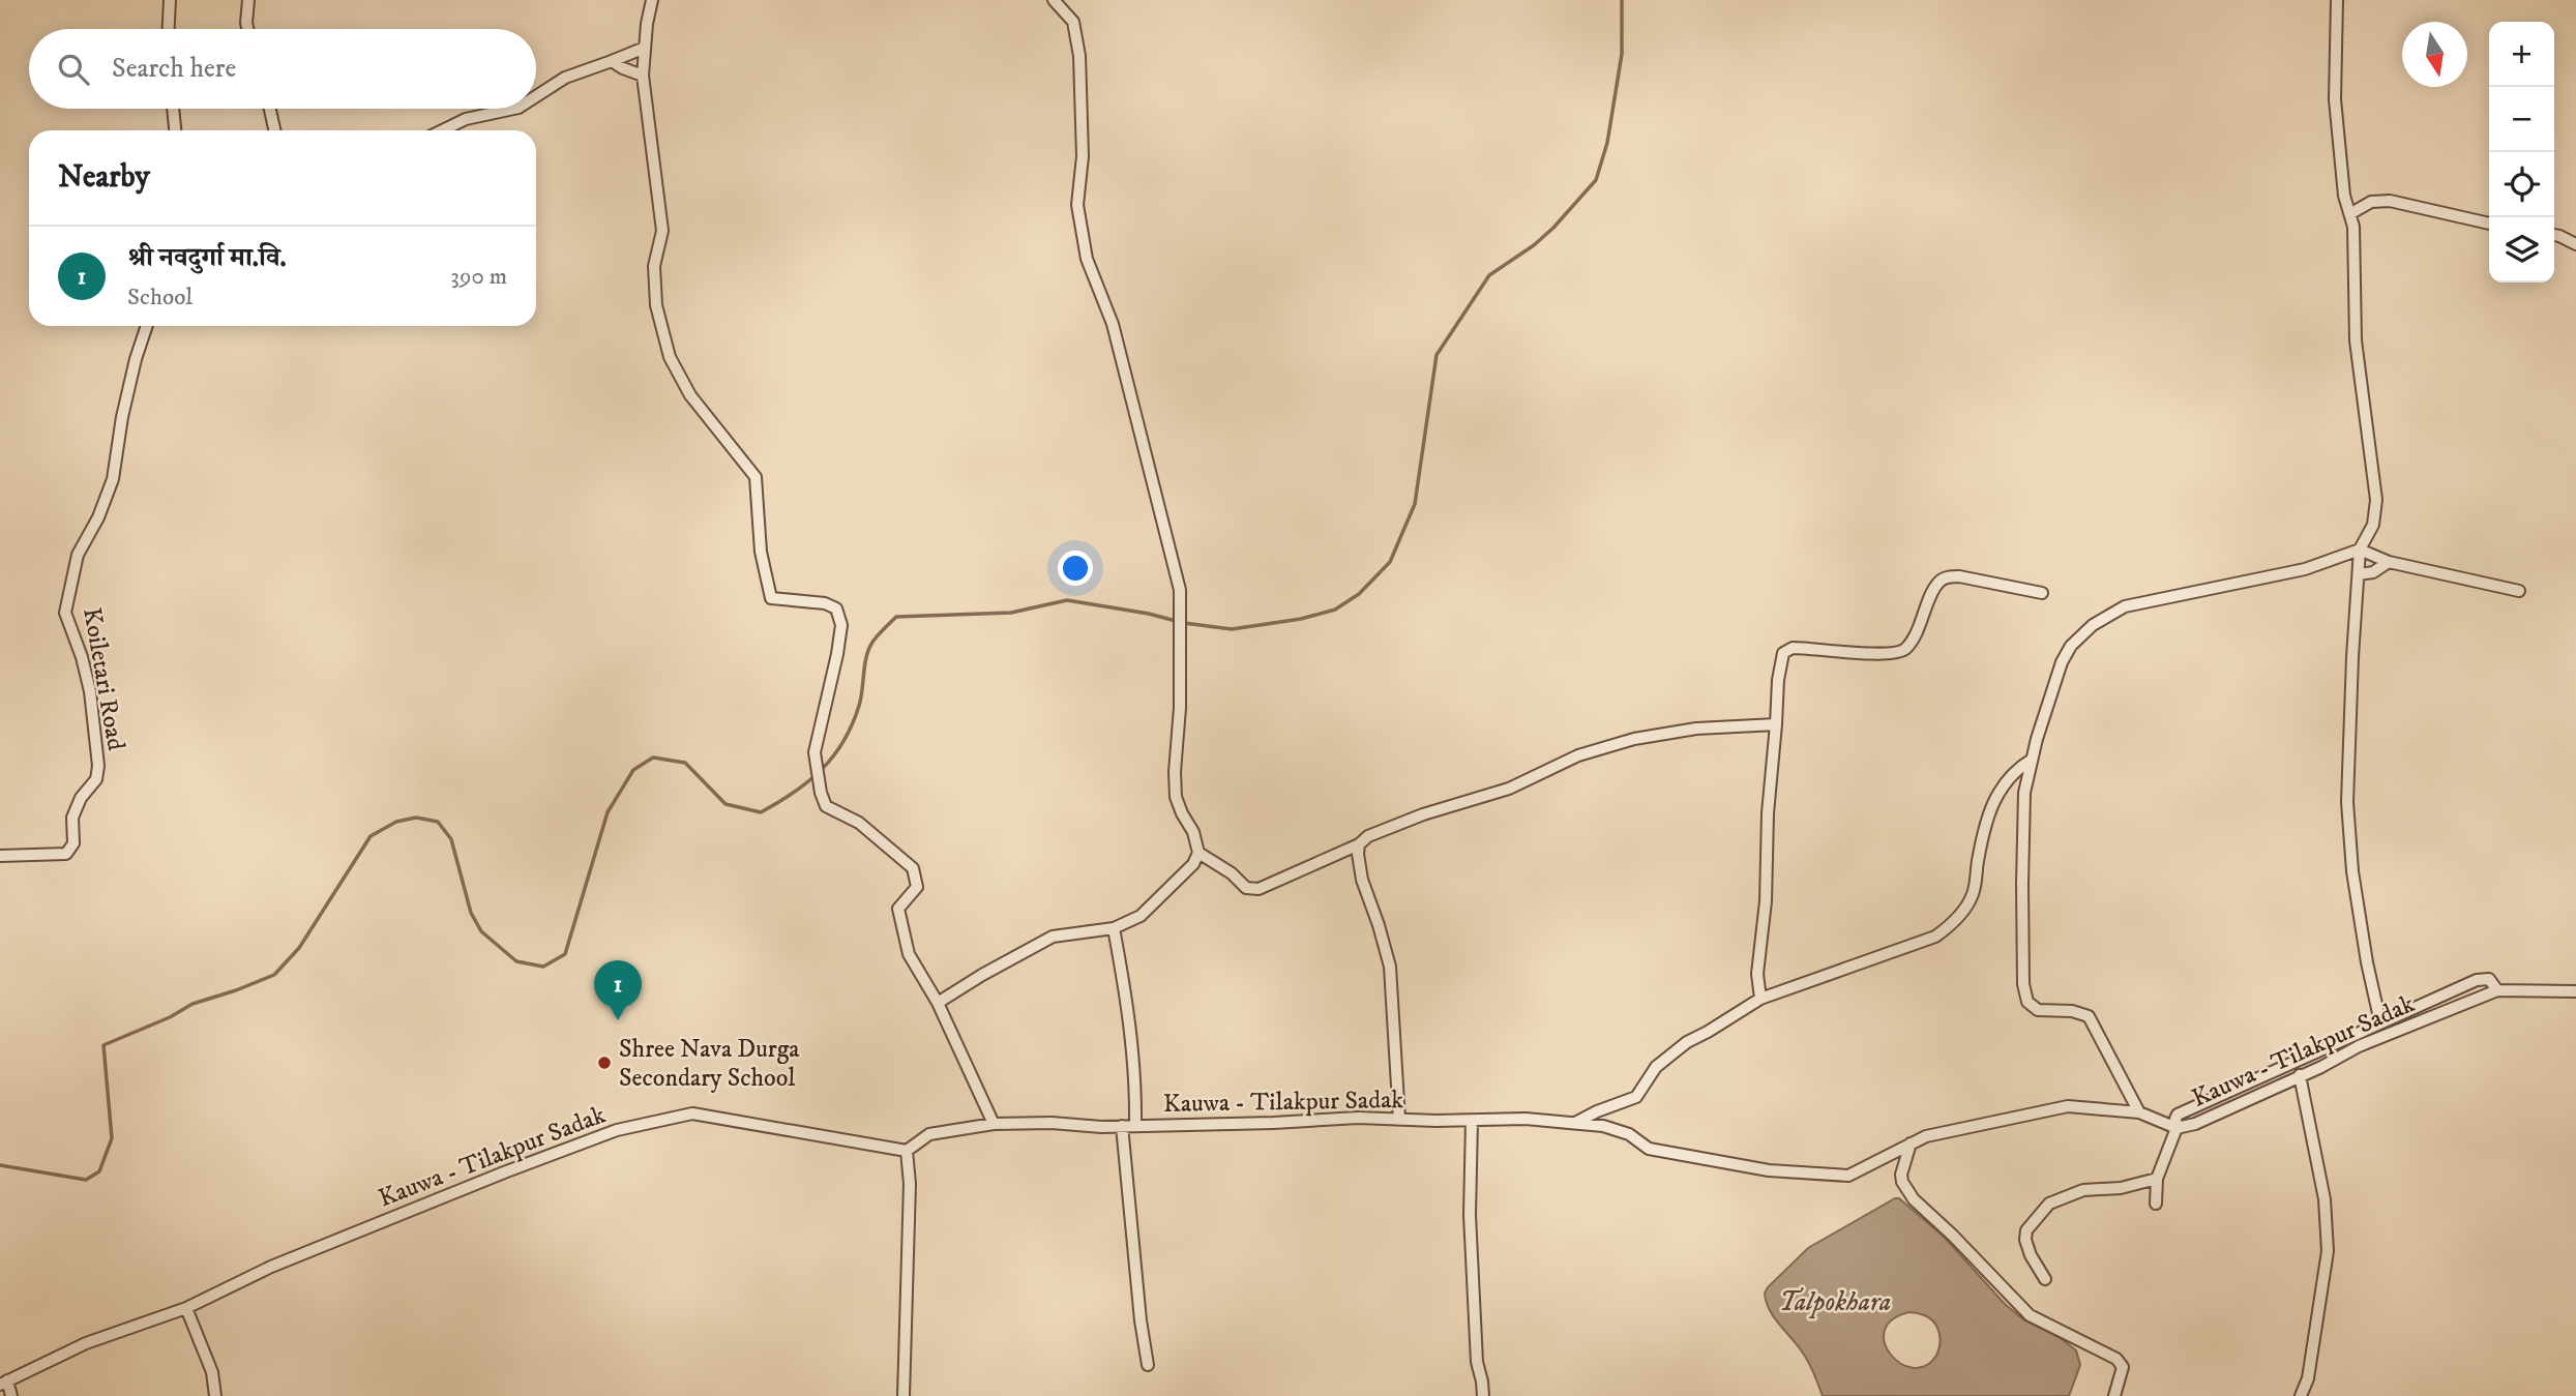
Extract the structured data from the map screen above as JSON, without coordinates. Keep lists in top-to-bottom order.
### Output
{
  "streets": {
    "street": ["Koiletari Road", "Kauwa - Tilakpur Sadak"]
  },
  "water": ["Talpokhara"],
  "places": ["Shree Nava Durga Secondary School"],
  "north": "bottom",
  "page": {
    "map_buttons": ["+", "−"],
    "search": "Search here",
    "heading": "Nearby",
    "list": [
      {
        "mark": "1",
        "name": "श्री नवदुर्गा मा.वि.",
        "note": "School",
        "value": "390 m"
      }
    ],
    "pins": "1"
  }
}
